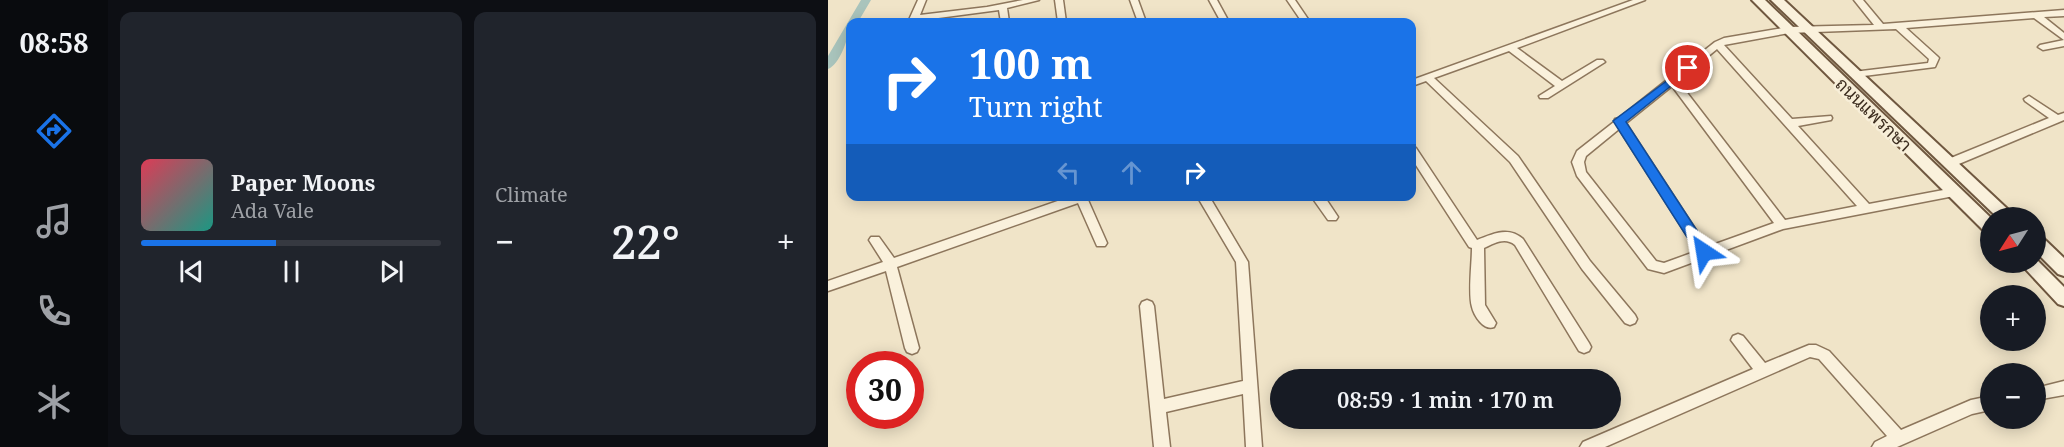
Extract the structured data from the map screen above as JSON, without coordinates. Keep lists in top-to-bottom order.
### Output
{
  "streets": {
    "main road": ["ถนนแพรกษา"]
  },
  "north": "bottom left",
  "page": {
    "tabs": "08:58",
    "tile": "Climate",
    "turn": ["100 m", "Turn right"],
    "song": ["Paper Moons", "Ada Vale"],
    "map_buttons": ["+", "−"],
    "heat": ["−", "22°", "+"],
    "limit": "30",
    "trip": "08:59 · 1 min · 170 m"
  }
}
